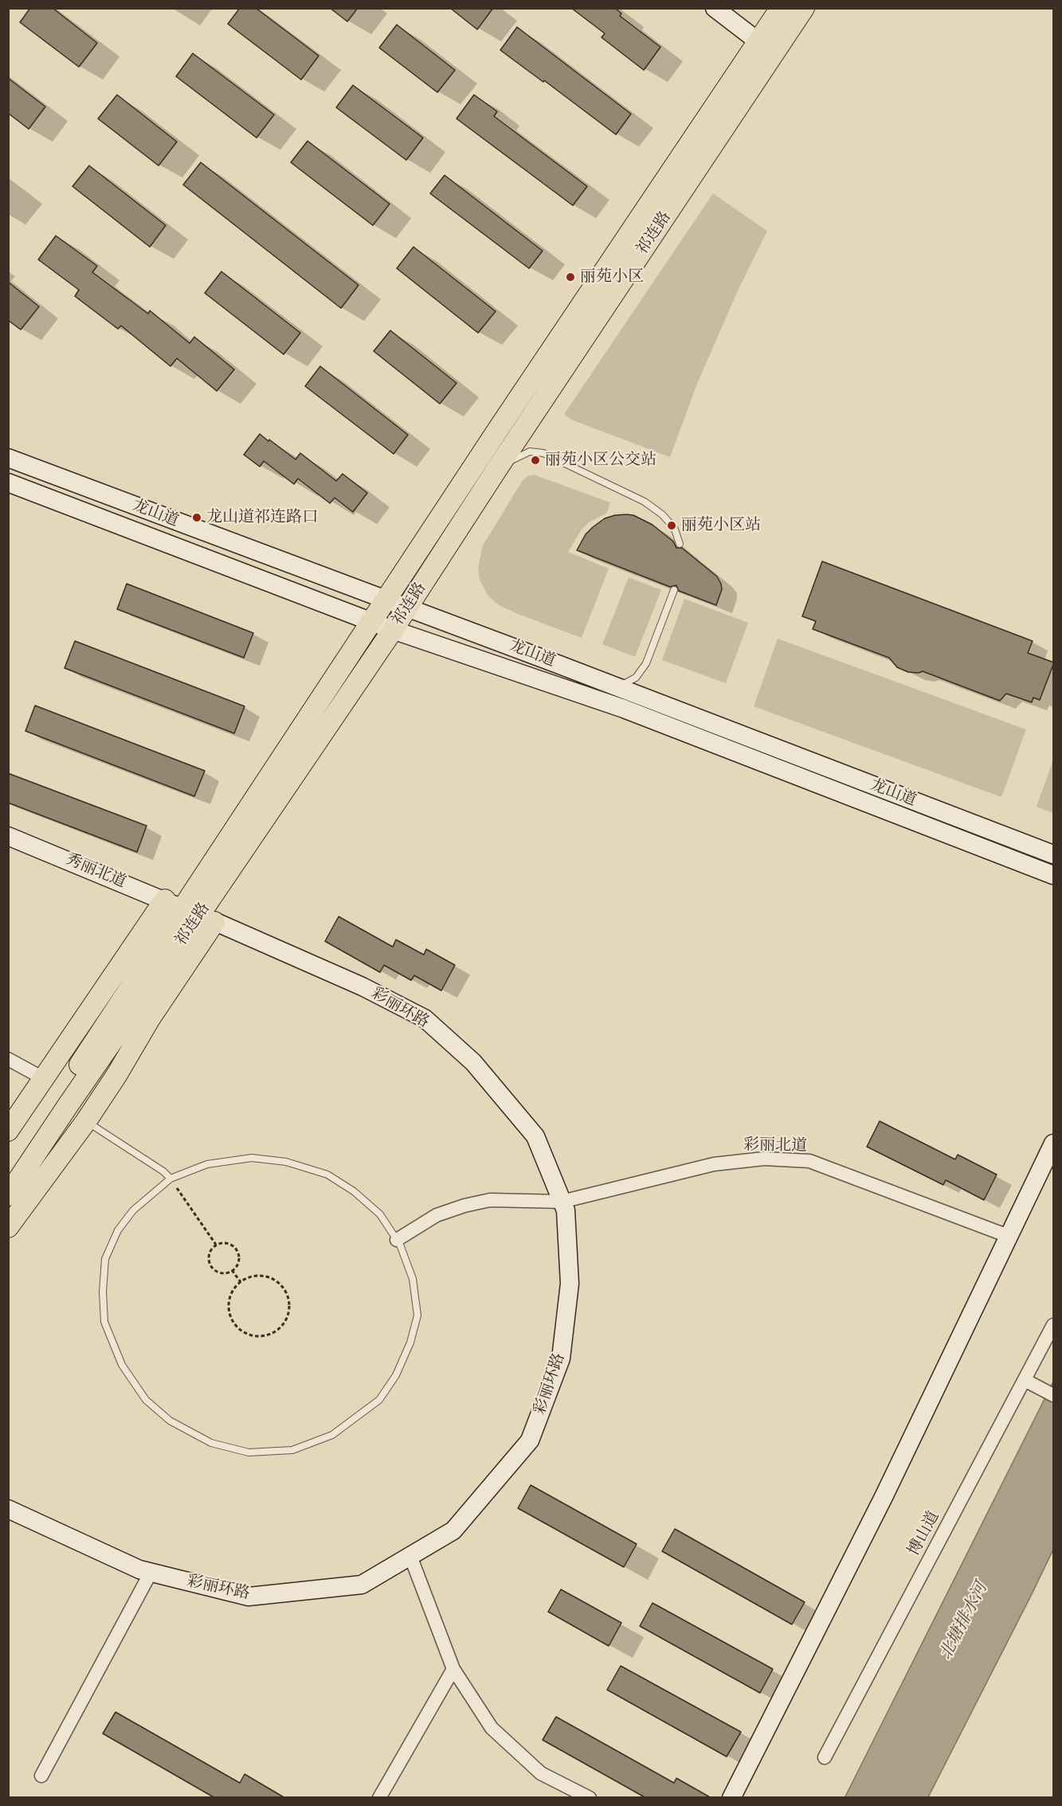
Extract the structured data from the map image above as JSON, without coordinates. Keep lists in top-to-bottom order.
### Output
{
  "streets": {
    "main road": ["祁连路"],
    "street": [
      "龙山道",
      "秀丽北道",
      "彩丽环路",
      "彩丽北道",
      "博山道"
    ]
  },
  "crossings": [
    ["祁连路", "龙山道"],
    ["祁连路", "秀丽北道"],
    ["祁连路", "彩丽环路"],
    ["秀丽北道", "彩丽环路"],
    ["彩丽环路", "彩丽北道"]
  ],
  "water": ["北塘排水河"],
  "places": [
    "丽苑小区",
    "丽苑小区公交站",
    "龙山道祁连路口",
    "丽苑小区站"
  ]
}
